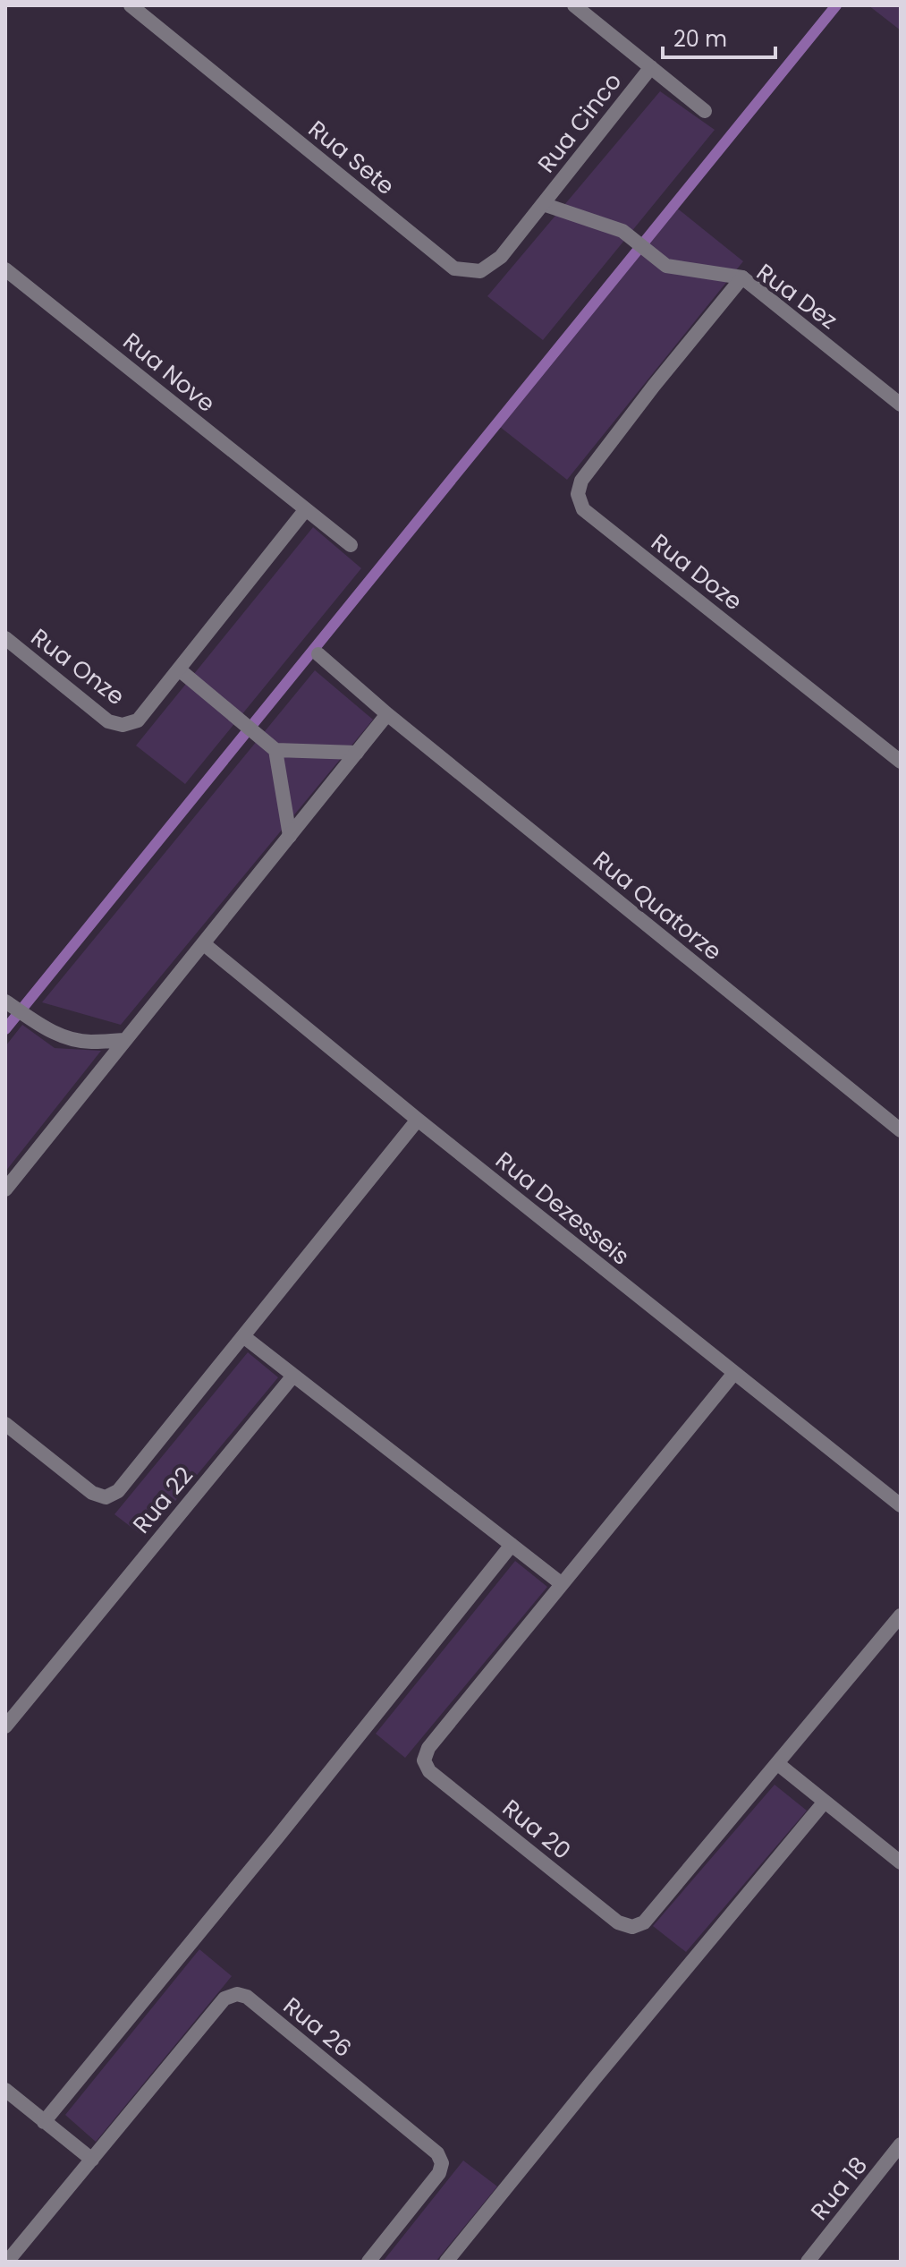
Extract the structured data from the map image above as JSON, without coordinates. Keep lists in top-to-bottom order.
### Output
{
  "streets": {
    "street": [
      "Rua Cinco",
      "Rua Sete",
      "Rua Dez",
      "Rua Nove",
      "Rua Doze",
      "Rua Onze",
      "Rua Quatorze",
      "Rua Dezesseis",
      "Rua 22",
      "Rua 20",
      "Rua 26",
      "Rua 18"
    ]
  },
  "crossings": [
    ["Rua Cinco", "Rua Sete"],
    ["Rua Dez", "Rua Doze"],
    ["Rua Nove", "Rua Onze"],
    ["Rua Dezesseis", "Rua 22"],
    ["Rua Dezesseis", "Rua 20"]
  ],
  "scale_bar": "20 m"
}
